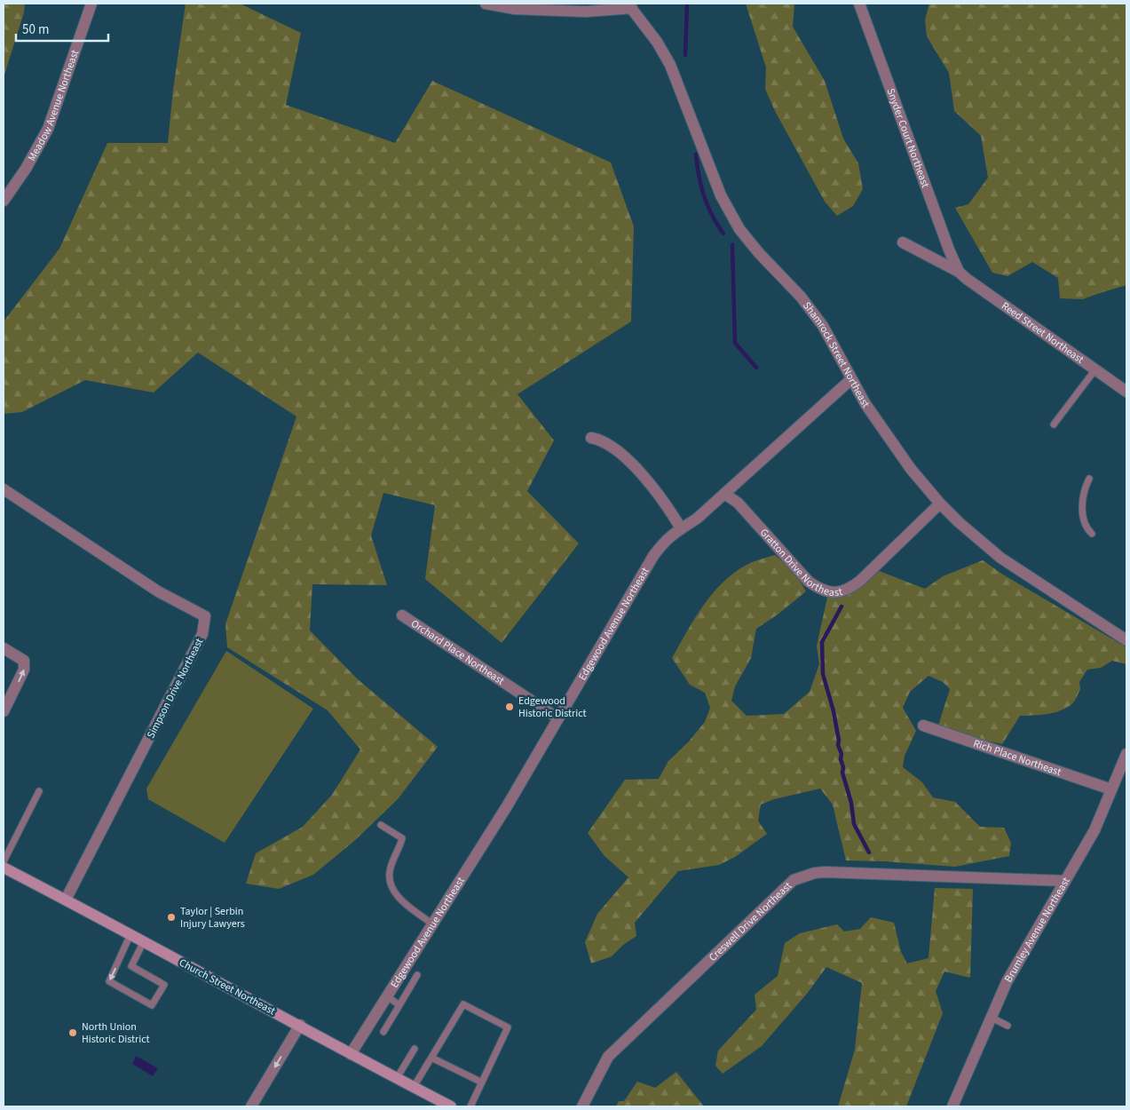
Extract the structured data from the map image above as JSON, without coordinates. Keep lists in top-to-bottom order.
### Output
{
  "streets": {
    "main road": ["Church Street Northeast"],
    "street": [
      "Meadow Avenue Northeast",
      "Snyder Court Northeast",
      "Reed Street Northeast",
      "Shamrock Street Northeast",
      "Gratton Drive Northeast",
      "Edgewood Avenue Northeast",
      "Orchard Place Northeast",
      "Simpson Drive Northeast",
      "Rich Place Northeast",
      "Creswell Drive Northeast",
      "Brumley Avenue Northeast"
    ]
  },
  "crossings": [
    ["Snyder Court Northeast", "Reed Street Northeast"],
    ["Shamrock Street Northeast", "Gratton Drive Northeast"],
    ["Shamrock Street Northeast", "Edgewood Avenue Northeast"],
    ["Gratton Drive Northeast", "Edgewood Avenue Northeast"],
    ["Edgewood Avenue Northeast", "Orchard Place Northeast"],
    ["Edgewood Avenue Northeast", "Church Street Northeast"],
    ["Simpson Drive Northeast", "Church Street Northeast"],
    ["Rich Place Northeast", "Brumley Avenue Northeast"],
    ["Creswell Drive Northeast", "Brumley Avenue Northeast"]
  ],
  "places": ["Edgewood Historic District", "Taylor | Serbin Injury Lawyers", "North Union Historic District"],
  "scale_bar": "50 m"
}
